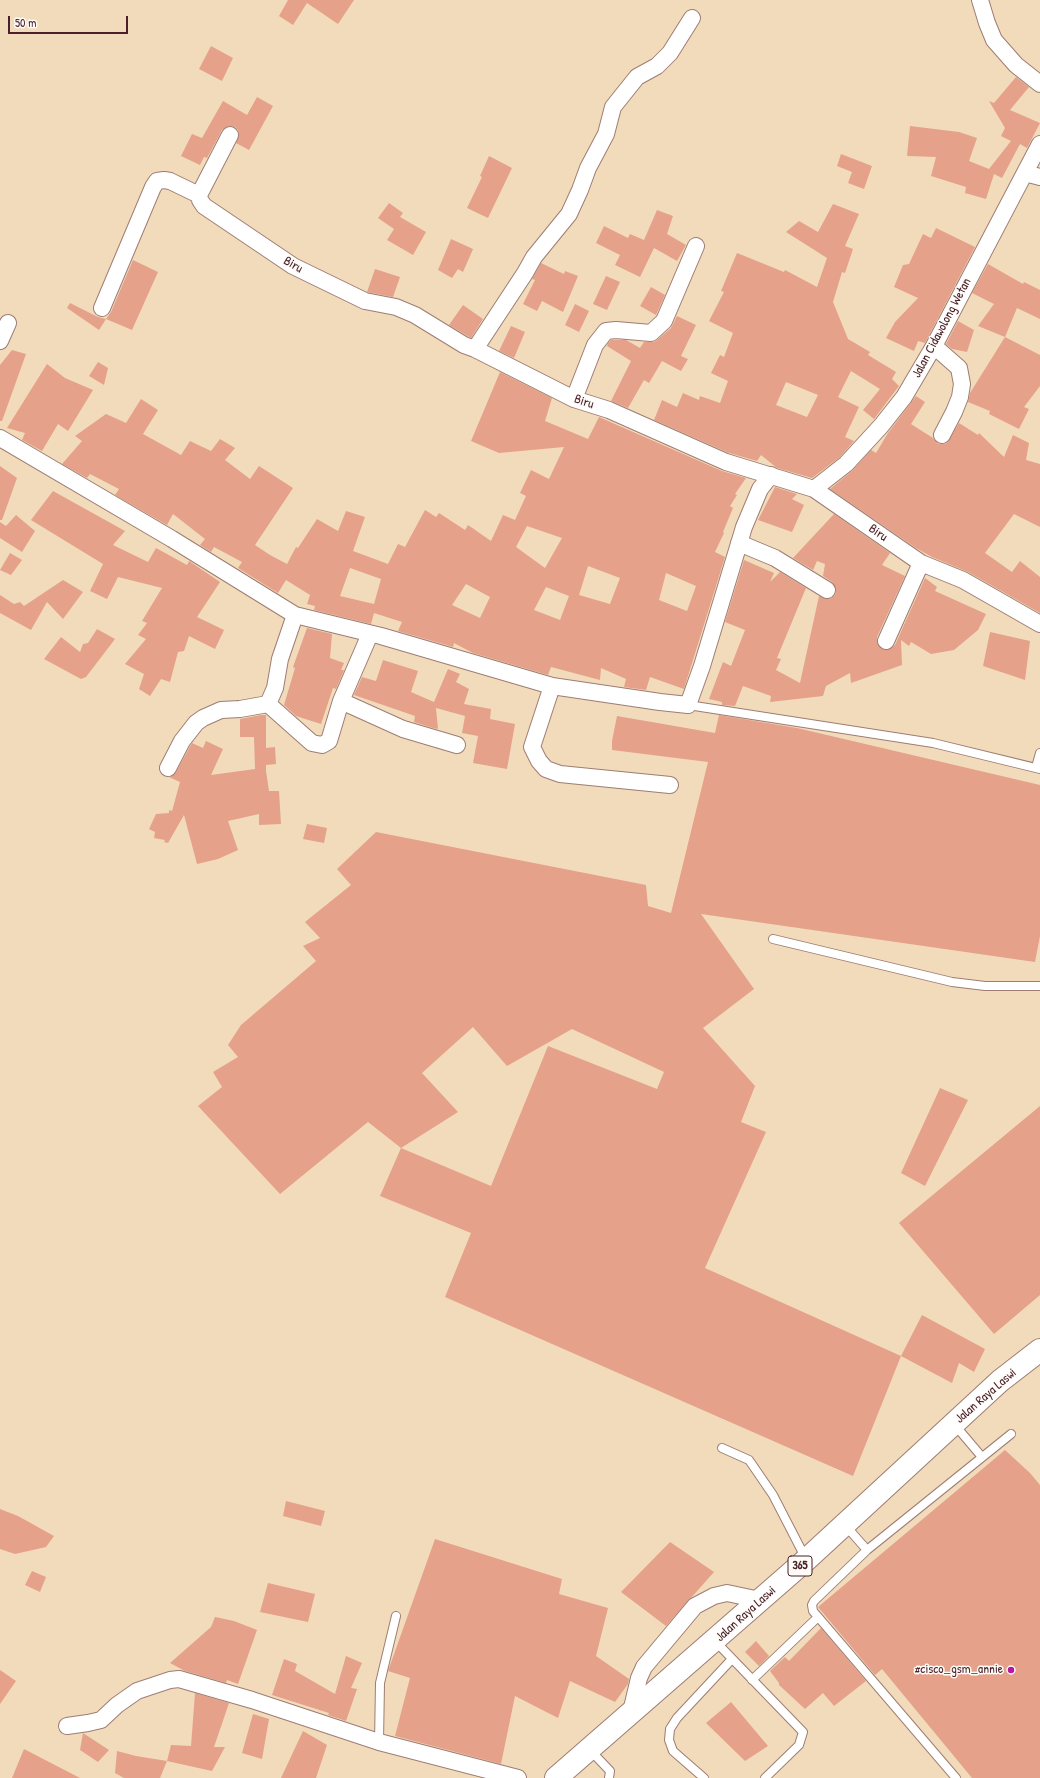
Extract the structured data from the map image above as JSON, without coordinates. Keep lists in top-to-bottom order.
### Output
{
  "streets": {
    "main road": ["Jalan Raya Laswi", "365"],
    "street": ["Biru", "Jalan Cidawolong Wetan"]
  },
  "crossings": [
    ["Biru", "Jalan Cidawolong Wetan"]
  ],
  "places": ["#cisco_gsm_annie"],
  "scale_bar": "50 m"
}
